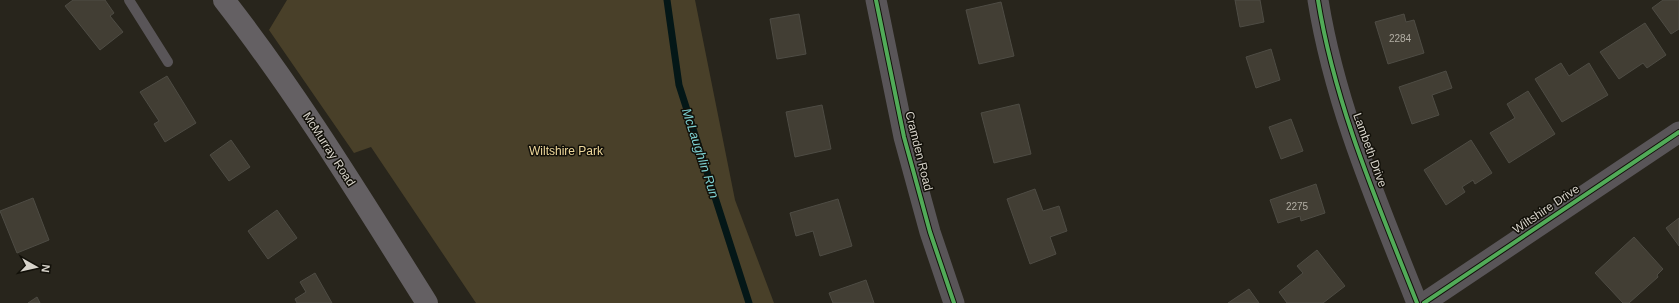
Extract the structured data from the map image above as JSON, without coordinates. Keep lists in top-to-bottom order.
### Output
{
  "streets": {
    "main road": ["McMurray Road"],
    "street": ["Lambeth Drive", "Cramden Road", "Wiltshire Drive"]
  },
  "water": ["McLaughlin Run"],
  "parks": ["Wiltshire Park"],
  "house_numbers": ["2284", "2275"],
  "north": "right"
}
